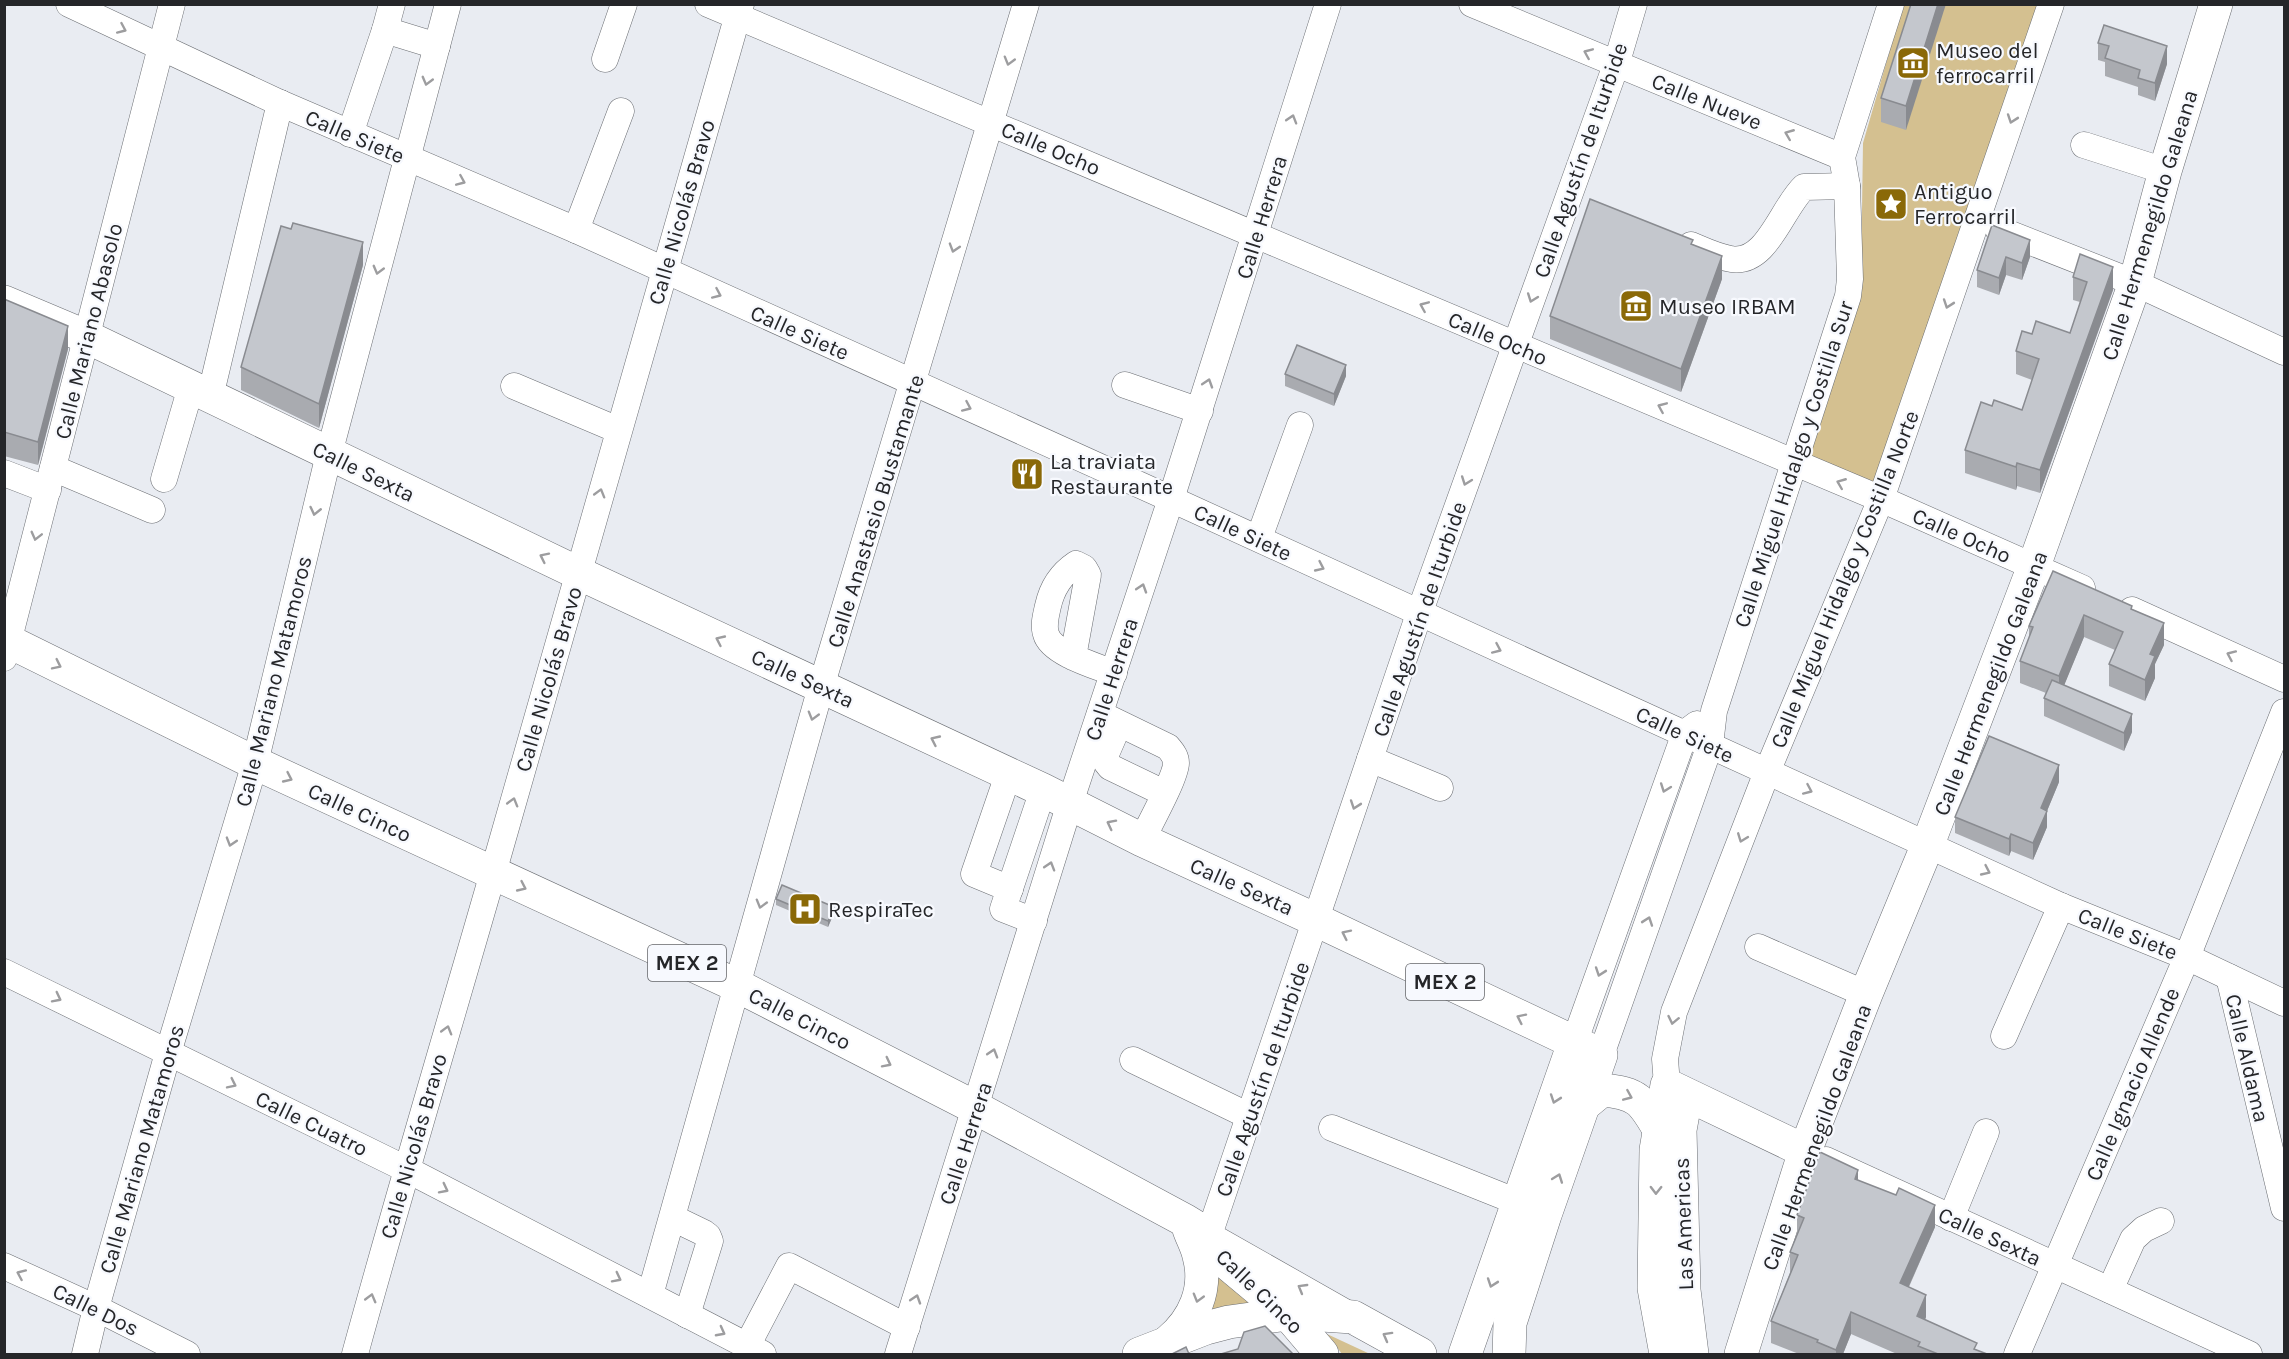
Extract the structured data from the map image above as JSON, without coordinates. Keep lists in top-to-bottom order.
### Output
{
  "streets": {
    "main road": [
      "Calle Hermenegildo Galeana",
      "Calle Sexta",
      "Calle Cinco",
      "MEX 2",
      "Las Americas"
    ],
    "street": [
      "Calle Nueve",
      "Calle Siete",
      "Calle Ocho",
      "Calle Agustín de Iturbide",
      "Calle Nicolás Bravo",
      "Calle Herrera",
      "Calle Mariano Abasolo",
      "Calle Miguel Hidalgo y Costilla Sur",
      "Calle Anastasio Bustamante",
      "Calle Miguel Hidalgo y Costilla Norte",
      "Calle Mariano Matamoros",
      "Calle Aldama",
      "Calle Ignacio Allende",
      "Calle Cuatro",
      "Calle Dos"
    ]
  },
  "crossings": [
    ["Calle Nueve", "Calle Agustín de Iturbide"],
    ["Calle Nueve", "Calle Miguel Hidalgo y Costilla Sur"],
    ["Calle Siete", "Calle Agustín de Iturbide"],
    ["Calle Siete", "Calle Nicolás Bravo"],
    ["Calle Siete", "Calle Herrera"],
    ["Calle Siete", "Calle Hermenegildo Galeana"],
    ["Calle Siete", "Calle Mariano Abasolo"],
    ["Calle Siete", "Calle Miguel Hidalgo y Costilla Sur"],
    ["Calle Siete", "Calle Anastasio Bustamante"],
    ["Calle Siete", "Calle Miguel Hidalgo y Costilla Norte"],
    ["Calle Siete", "Calle Mariano Matamoros"],
    ["Calle Siete", "Calle Aldama"],
    ["Calle Siete", "Calle Ignacio Allende"],
    ["Calle Ocho", "Calle Agustín de Iturbide"],
    ["Calle Ocho", "Calle Nicolás Bravo"],
    ["Calle Ocho", "Calle Herrera"],
    ["Calle Ocho", "Calle Hermenegildo Galeana"],
    ["Calle Ocho", "Calle Miguel Hidalgo y Costilla Sur"],
    ["Calle Ocho", "Calle Anastasio Bustamante"],
    ["Calle Ocho", "Calle Miguel Hidalgo y Costilla Norte"],
    ["Calle Agustín de Iturbide", "Calle Sexta"],
    ["Calle Agustín de Iturbide", "Calle Cinco"],
    ["Calle Nicolás Bravo", "Calle Sexta"],
    ["Calle Nicolás Bravo", "Calle Cinco"],
    ["Calle Nicolás Bravo", "Calle Cuatro"],
    ["Calle Herrera", "Calle Sexta"],
    ["Calle Herrera", "Calle Cinco"],
    ["Calle Hermenegildo Galeana", "Calle Sexta"],
    ["Calle Mariano Abasolo", "Calle Sexta"],
    ["Calle Mariano Abasolo", "Calle Cinco"],
    ["Calle Miguel Hidalgo y Costilla Sur", "Calle Sexta"],
    ["Calle Sexta", "Calle Anastasio Bustamante"],
    ["Calle Sexta", "Calle Miguel Hidalgo y Costilla Norte"],
    ["Calle Sexta", "Calle Mariano Matamoros"],
    ["Calle Sexta", "Calle Ignacio Allende"],
    ["Calle Sexta", "Las Americas"],
    ["Calle Anastasio Bustamante", "Calle Cinco"],
    ["Calle Anastasio Bustamante", "Calle Cuatro"],
    ["Calle Miguel Hidalgo y Costilla Norte", "Las Americas"],
    ["Calle Mariano Matamoros", "Calle Cinco"],
    ["Calle Mariano Matamoros", "Calle Cuatro"],
    ["Calle Mariano Matamoros", "Calle Dos"]
  ],
  "one_way": [
    "Calle Nueve",
    "Calle Siete",
    "Calle Ocho",
    "Calle Agustín de Iturbide",
    "Calle Nicolás Bravo",
    "Calle Herrera",
    "Calle Sexta",
    "Calle Anastasio Bustamante",
    "Calle Cinco",
    "Calle Cuatro",
    "Calle Dos"
  ],
  "places": {
    "museum": ["Museo del ferrocarril", "Museo IRBAM"],
    "place": ["Antiguo Ferrocarril"],
    "restaurant": ["La traviata Restaurante"],
    "hospital": ["RespiraTec"]
  }
}
